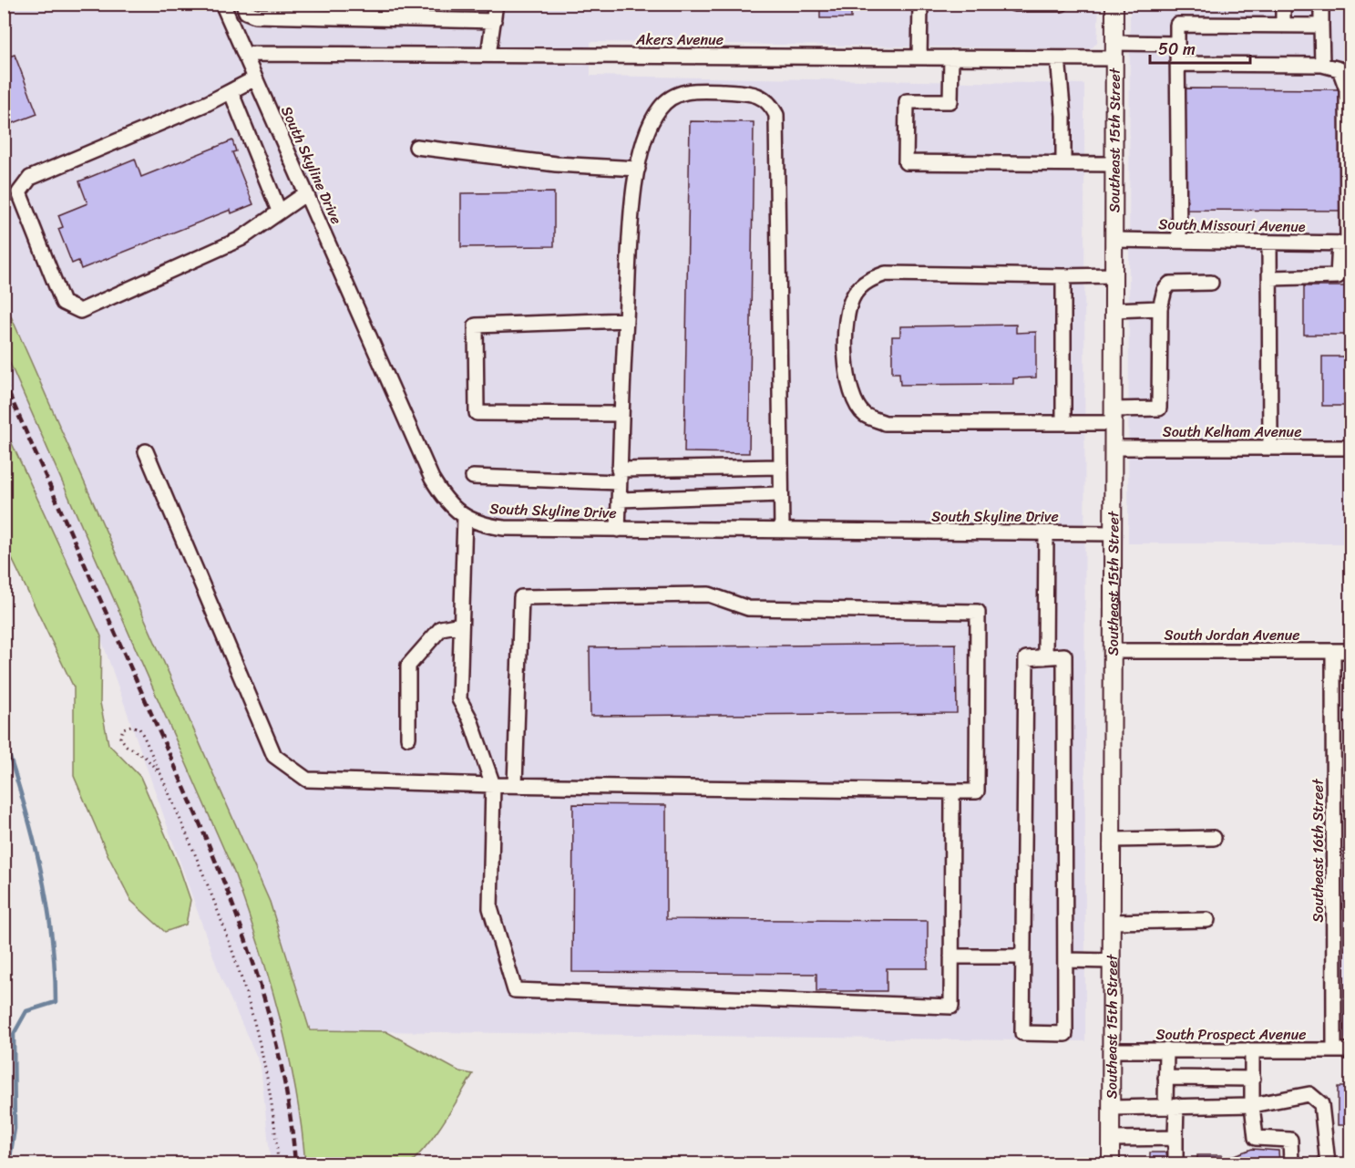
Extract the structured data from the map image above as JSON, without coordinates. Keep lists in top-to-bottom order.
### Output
{
  "streets": {
    "main road": ["Southeast 15th Street"],
    "street": [
      "Akers Avenue",
      "South Skyline Drive",
      "South Missouri Avenue",
      "South Kelham Avenue",
      "South Jordan Avenue",
      "Southeast 16th Street",
      "South Prospect Avenue"
    ]
  },
  "crossings": [
    ["Akers Avenue", "Southeast 15th Street"],
    ["Akers Avenue", "South Skyline Drive"],
    ["Southeast 15th Street", "South Skyline Drive"],
    ["Southeast 15th Street", "South Missouri Avenue"],
    ["Southeast 15th Street", "South Kelham Avenue"],
    ["Southeast 15th Street", "South Jordan Avenue"],
    ["Southeast 15th Street", "South Prospect Avenue"],
    ["South Jordan Avenue", "Southeast 16th Street"],
    ["Southeast 16th Street", "South Prospect Avenue"]
  ],
  "scale_bar": "50 m"
}
